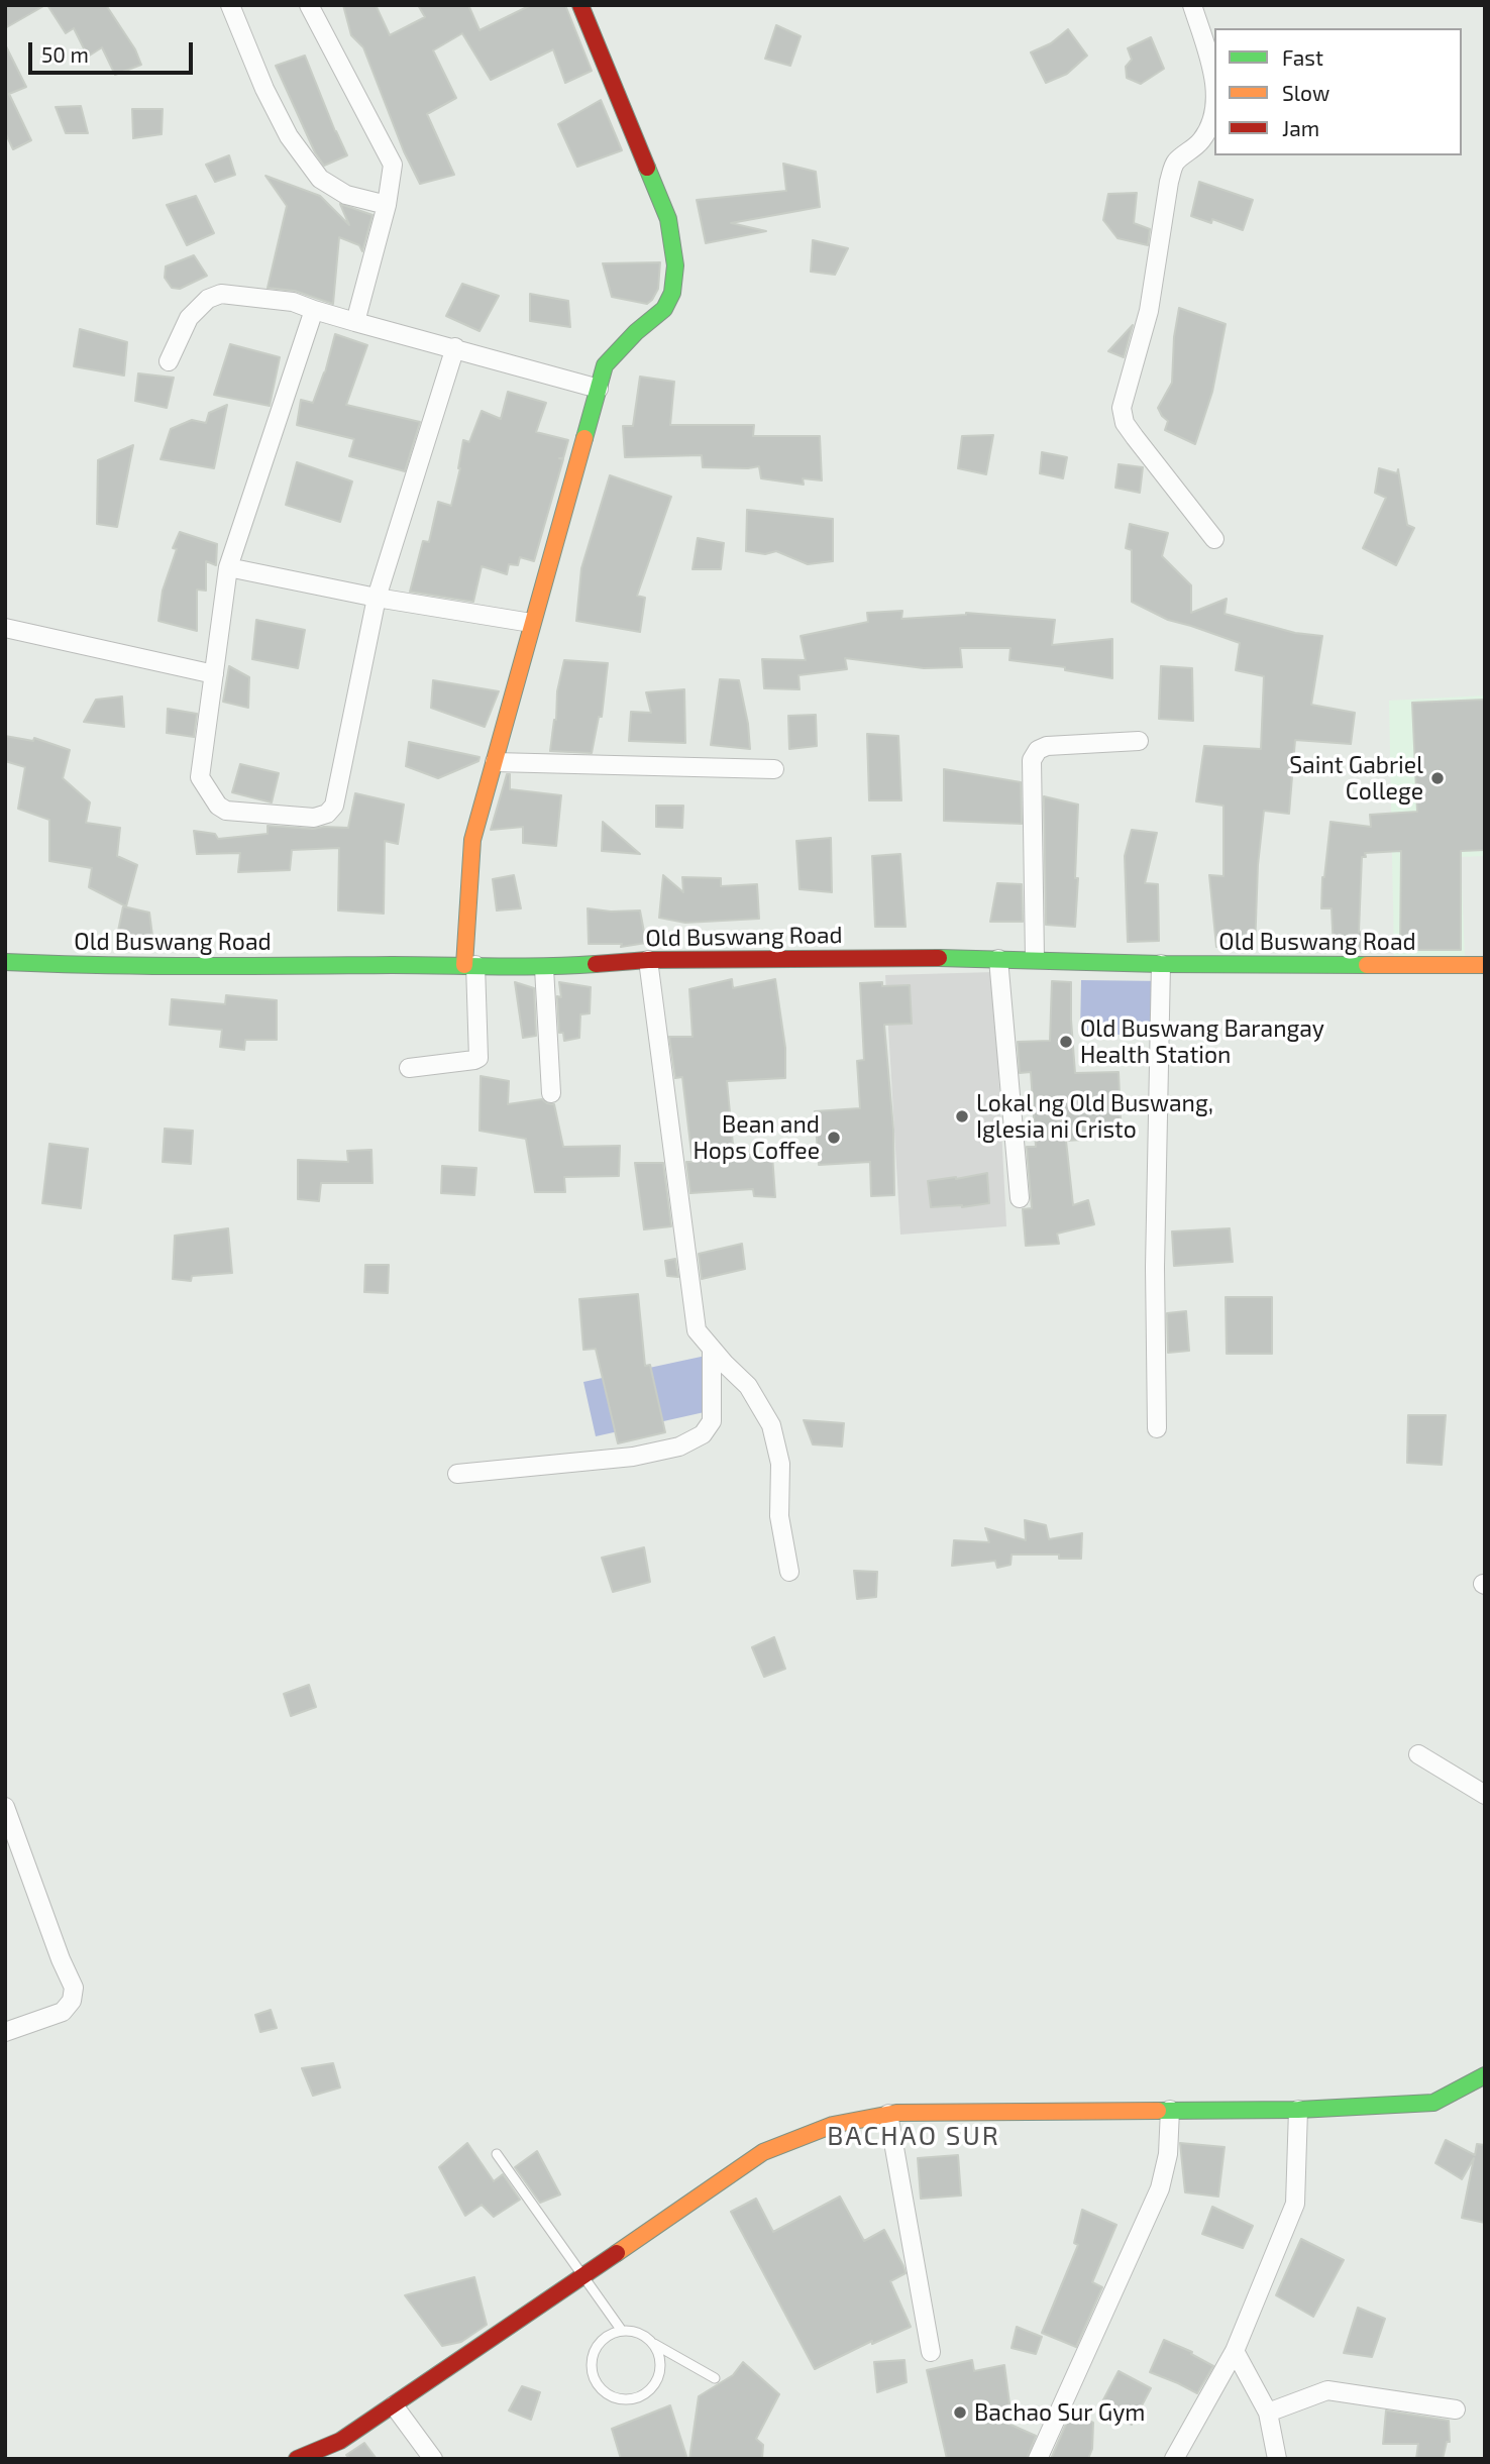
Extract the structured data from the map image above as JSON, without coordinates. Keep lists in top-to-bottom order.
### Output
{
  "streets": {
    "street": ["Old Buswang Road"]
  },
  "districts": ["BACHAO SUR"],
  "places": [
    "Saint Gabriel College",
    "Old Buswang Barangay Health Station",
    "Lokal ng Old Buswang, Iglesia ni Cristo",
    "Bean and Hops Coffee",
    "Bachao Sur Gym"
  ],
  "legend": ["Fast", "Slow", "Jam"],
  "scale_bar": "50 m"
}
